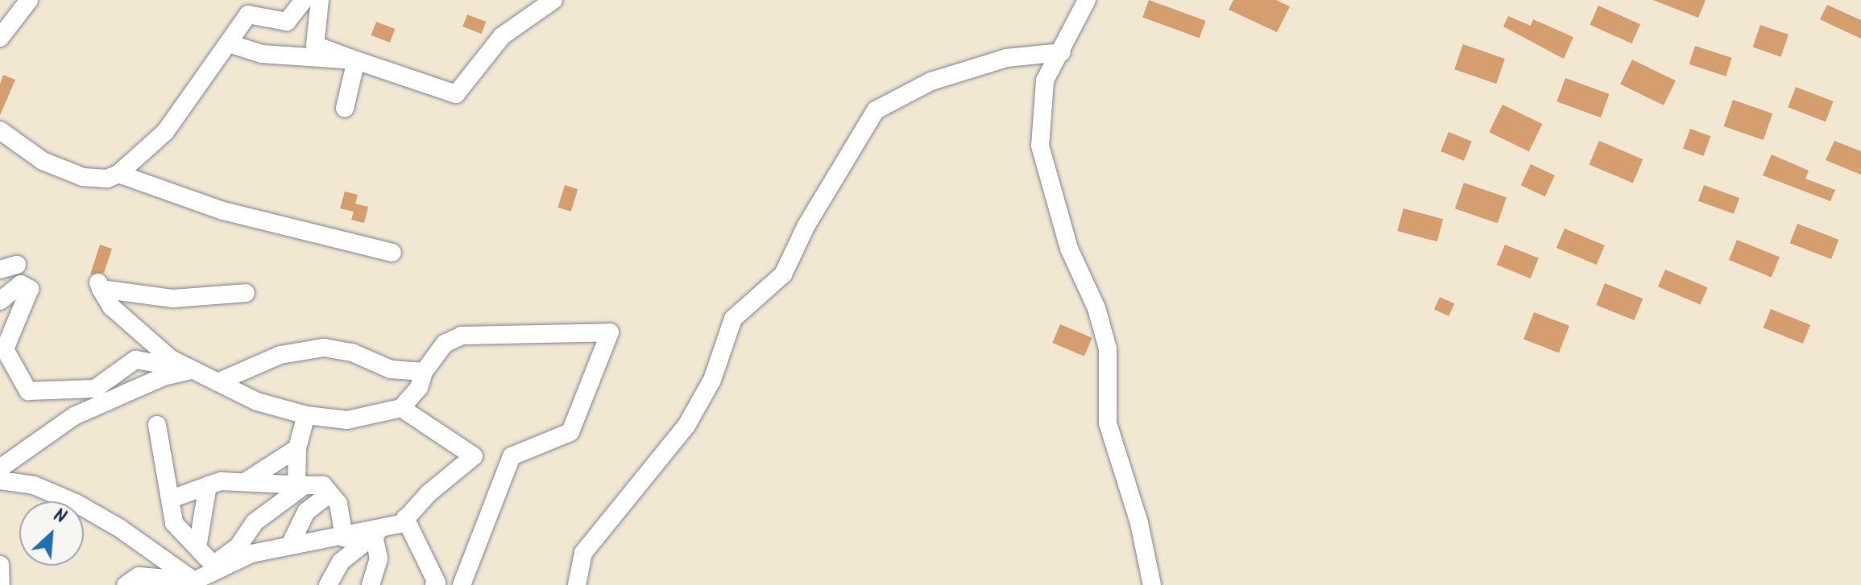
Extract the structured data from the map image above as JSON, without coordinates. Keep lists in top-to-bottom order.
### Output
{
  "north": "top right"
}
